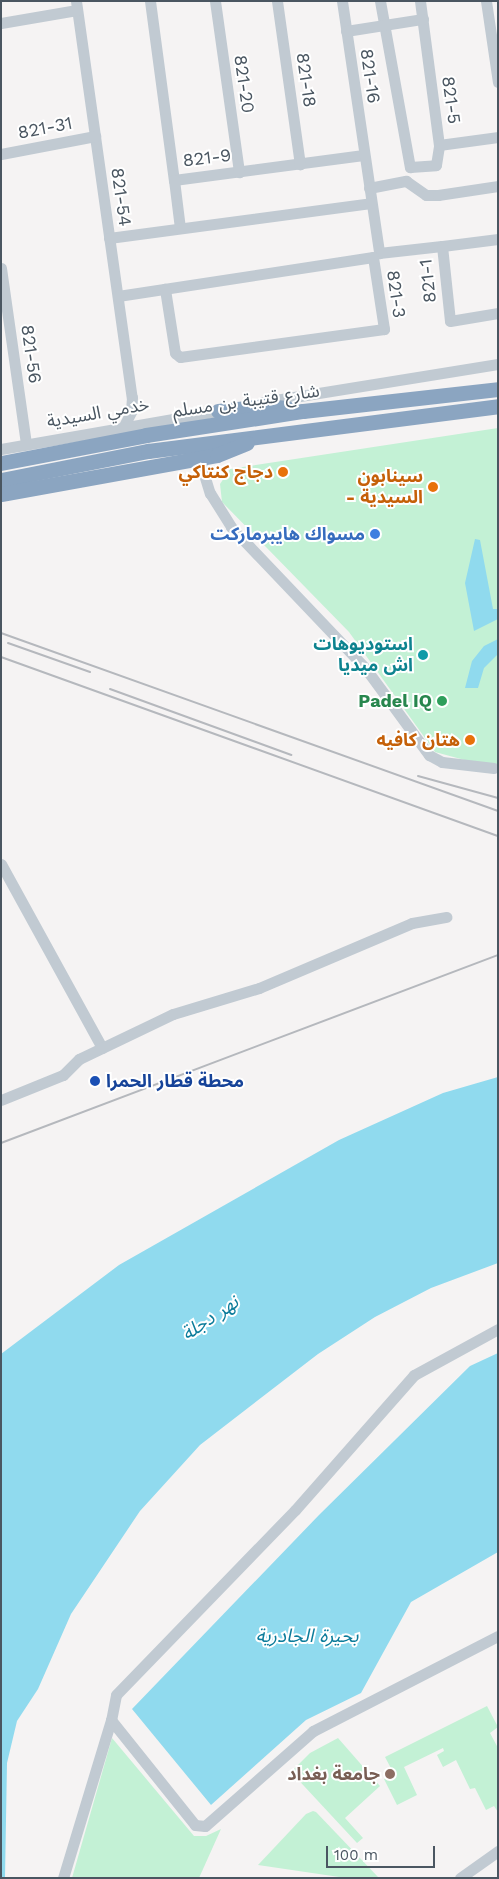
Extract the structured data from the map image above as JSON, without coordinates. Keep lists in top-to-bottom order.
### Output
{
  "streets": {
    "highway": ["شارع قتيبة بن مسلم"],
    "street": [
      "821-16",
      "821-18",
      "821-20",
      "821-5",
      "821-31",
      "821-9",
      "821-54",
      "821-1",
      "821-3",
      "821-56",
      "خدمي السيدية"
    ]
  },
  "crossings": [
    ["821-16", "821-9"],
    ["821-16", "821-1"],
    ["821-18", "821-9"],
    ["821-20", "821-9"],
    ["821-31", "821-54"],
    ["821-54", "821-3"],
    ["821-54", "خدمي السيدية"],
    ["821-56", "خدمي السيدية"]
  ],
  "water": ["نهر دجلة", "بحيرة الجادرية"],
  "places": [
    "دجاج كنتاكي",
    "سينابون - السيدية",
    "مسواك هايبرماركت",
    "استوديوهات اش ميديا",
    "Padel IQ",
    "هتان كافيه",
    "محطة قطار الحمرا",
    "جامعة بغداد"
  ],
  "scale_bar": "100 m"
}
